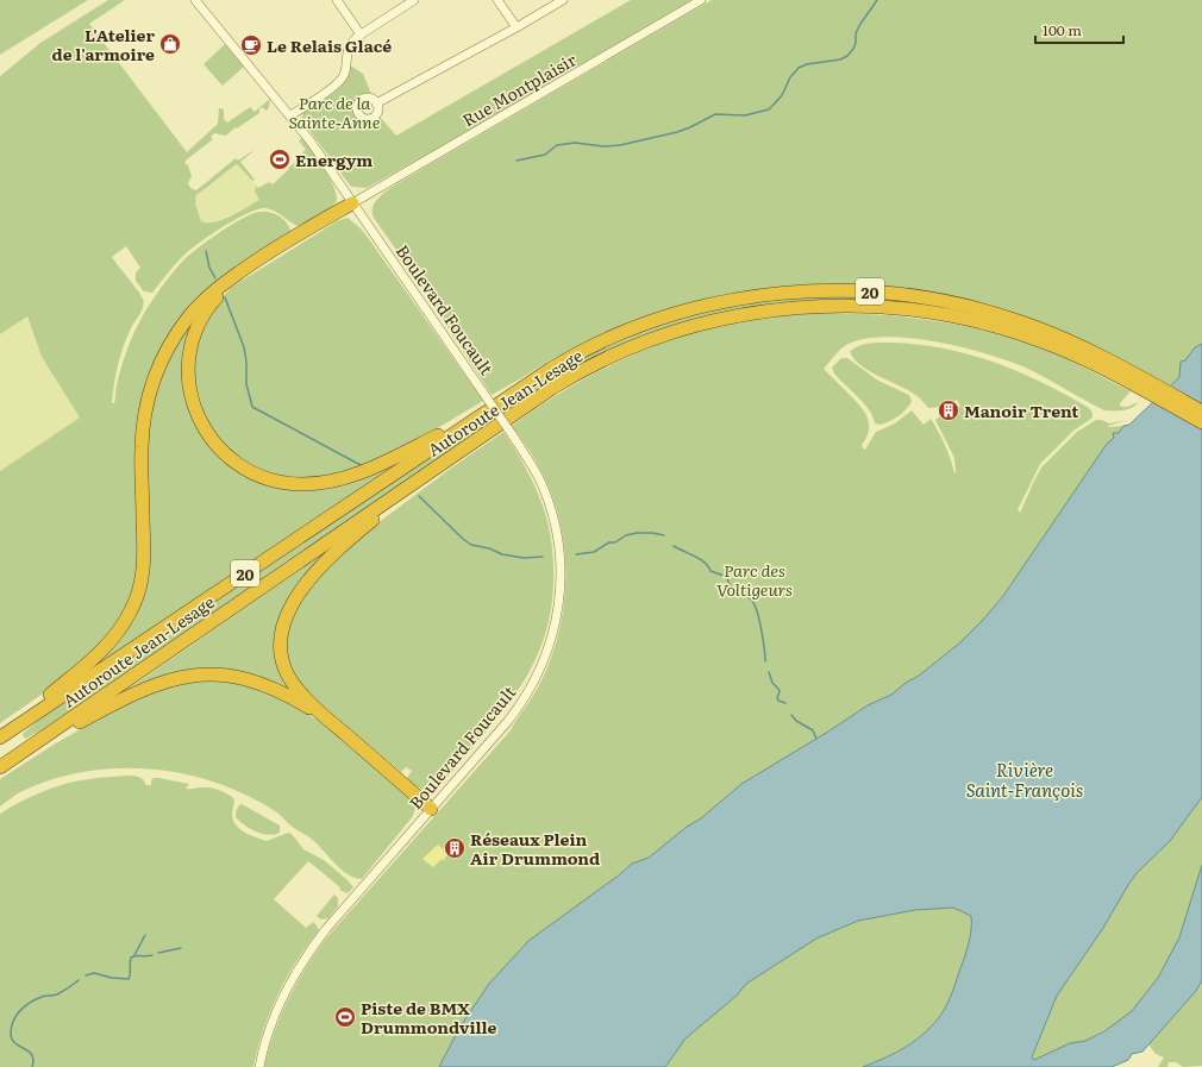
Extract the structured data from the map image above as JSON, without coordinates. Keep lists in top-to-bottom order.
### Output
{
  "streets": {
    "highway": ["20", "Autoroute Jean-Lesage"],
    "street": ["Rue Montplaisir", "Boulevard Foucault"]
  },
  "crossings": [
    ["Rue Montplaisir", "Boulevard Foucault"]
  ],
  "water": ["Rivière Saint-François"],
  "parks": ["Parc de la Sainte-Anne", "Parc des Voltigeurs"],
  "places": {
    "shop": ["L'Atelier de l'armoire"],
    "cafe": ["Le Relais Glacé"],
    "sports": ["Energym", "Piste de BMX Drummondville"],
    "building": ["Manoir Trent", "Réseaux Plein Air Drummond"]
  },
  "scale_bar": "100 m"
}
